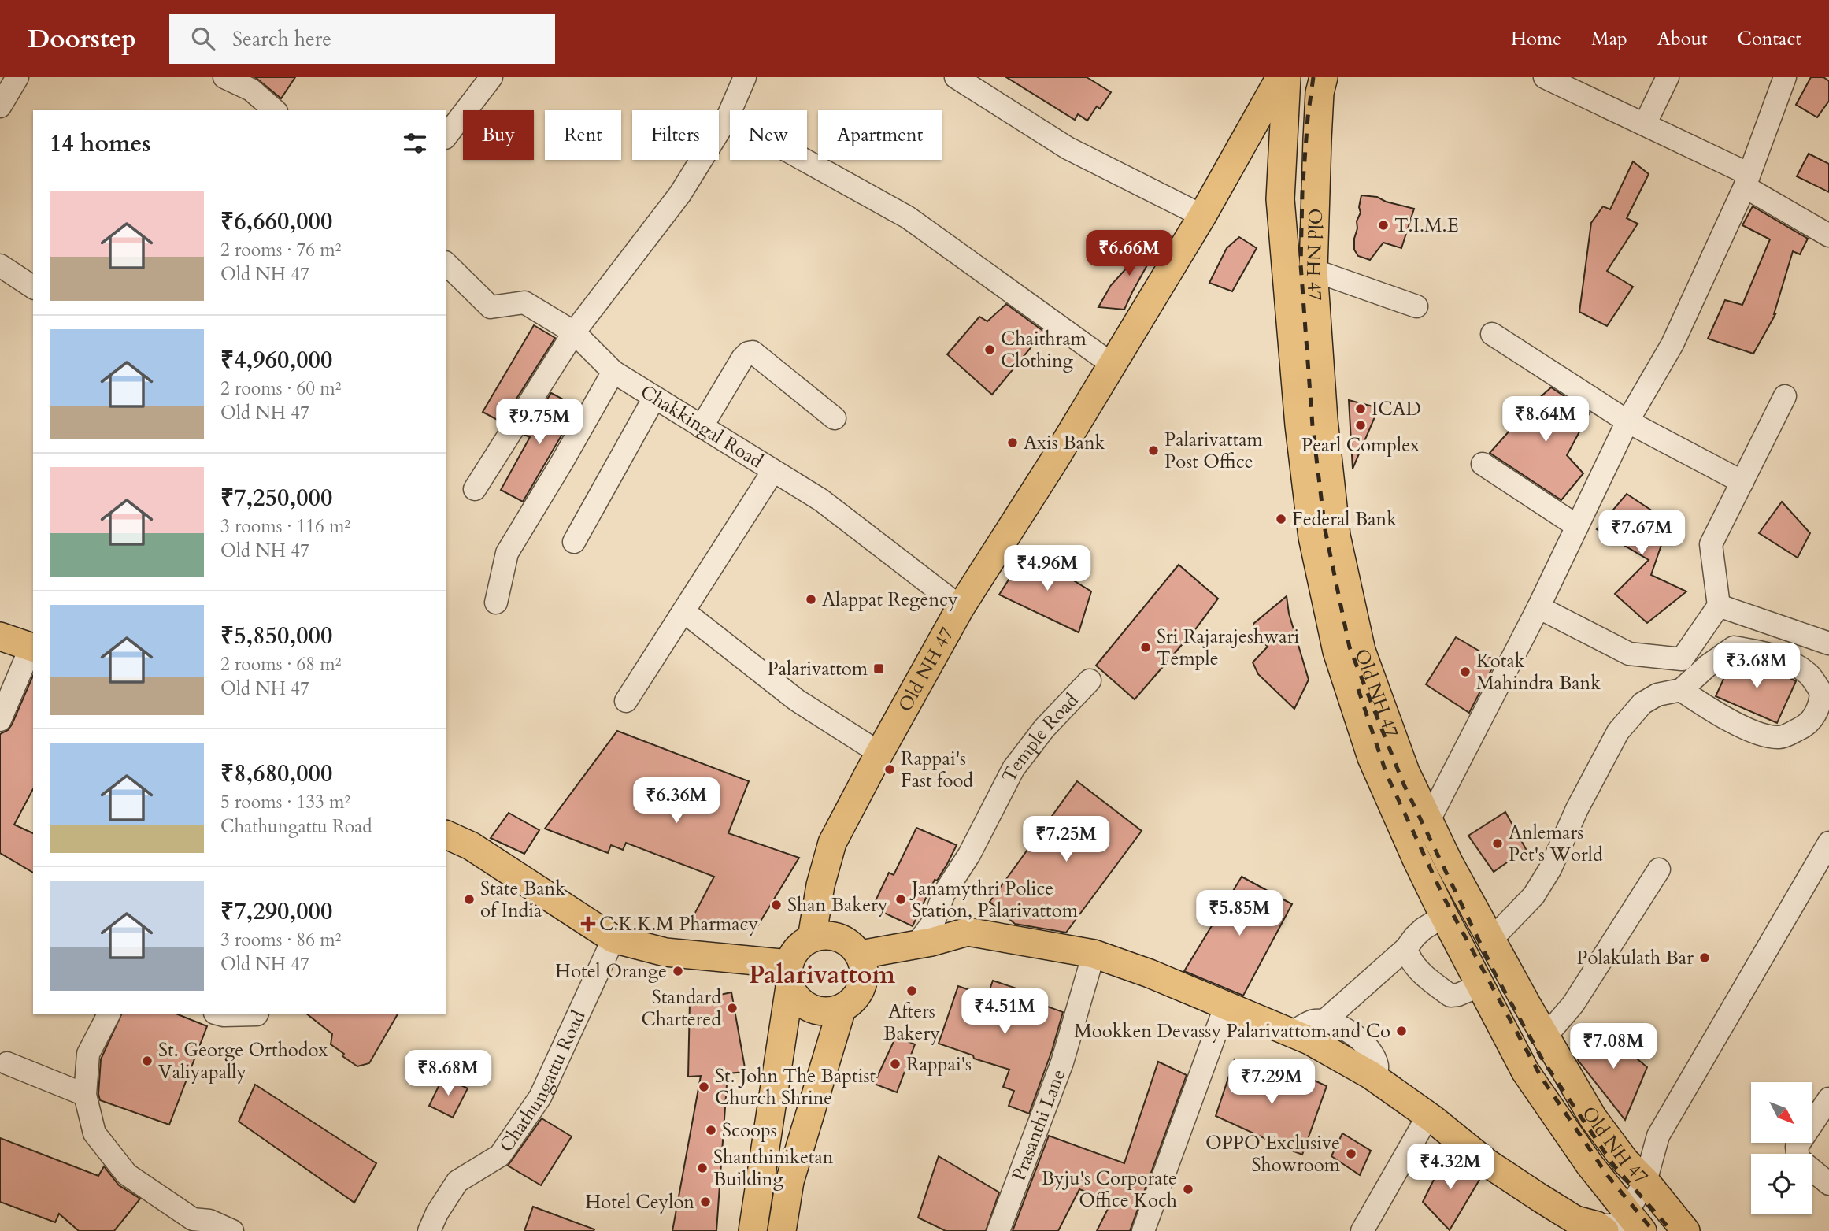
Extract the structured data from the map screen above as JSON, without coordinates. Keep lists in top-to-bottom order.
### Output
{
  "streets": {
    "main road": ["Old NH 47"],
    "street": [
      "Chakkingal Road",
      "Temple Road",
      "Chathungattu Road",
      "Prasanthi Lane"
    ]
  },
  "crossings": [
    ["Old NH 47", "Chakkingal Road"]
  ],
  "districts": ["Palarivattom"],
  "places": {
    "other": [
      "T.I.M.E",
      "Chaithram Clothing",
      "ICAD",
      "Pearl Complex",
      "Axis Bank",
      "Palarivattam Post Office",
      "Federal Bank",
      "Alappat Regency",
      "Sri Rajarajeshwari Temple",
      "Kotak Mahindra Bank",
      "Rappai's Fast food",
      "Anlemars Pet's World",
      "State Bank of India",
      "Janamythri Police Station, Palarivattom",
      "Shan Bakery",
      "Polakulath Bar",
      "Hotel Orange",
      "Afters Bakery",
      "Standard Chartered",
      "Mookken Devassy Palarivattom and Co",
      "St. George Orthodox Valiyapally",
      "Rappai's",
      "St. John The Baptist Church Shrine",
      "Scoops",
      "OPPO Exclusive Showroom",
      "Shanthiniketan Building",
      "Byju's Corporate Office Koch",
      "Hotel Ceylon"
    ],
    "transit": ["Palarivattom"],
    "health": ["C.K.K.M Pharmacy"]
  },
  "north": "bottom right",
  "page": {
    "header": "Doorstep",
    "search": "Search here",
    "nav": [
      "Home",
      "Map",
      "About",
      "Contact"
    ],
    "chip": [
      "Buy",
      "Rent",
      "Filters",
      "New",
      "Apartment"
    ],
    "heading": "14 homes",
    "list": [
      {
        "name": "₹6,660,000",
        "note": "2 rooms · 76 m² · Old NH 47"
      },
      {
        "name": "₹4,960,000",
        "note": "2 rooms · 60 m² · Old NH 47"
      },
      {
        "name": "₹7,250,000",
        "note": "3 rooms · 116 m² · Old NH 47"
      },
      {
        "name": "₹5,850,000",
        "note": "2 rooms · 68 m² · Old NH 47"
      },
      {
        "name": "₹8,680,000",
        "note": "5 rooms · 133 m² · Chathungattu Road"
      },
      {
        "name": "₹7,290,000",
        "note": "3 rooms · 86 m² · Old NH 47"
      }
    ],
    "price": [
      "₹6.66M",
      "₹8.64M",
      "₹9.75M",
      "₹7.67M",
      "₹4.96M",
      "₹3.68M",
      "₹6.36M",
      "₹7.25M",
      "₹5.85M",
      "₹4.51M",
      "₹7.08M",
      "₹8.68M",
      "₹7.29M",
      "₹4.32M"
    ]
  }
}
